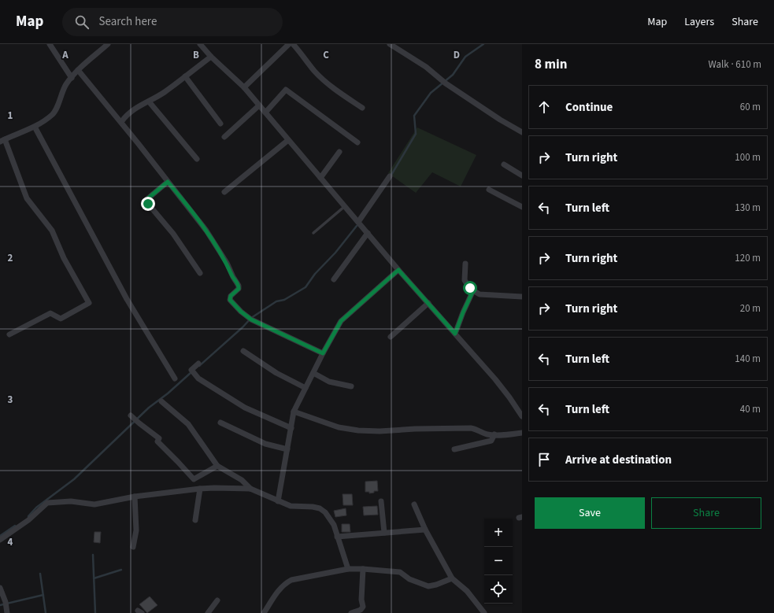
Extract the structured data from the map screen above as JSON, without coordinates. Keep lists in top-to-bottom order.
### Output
{
  "page": {
    "header": "Map",
    "search": "Search here",
    "nav": ["Map", "Layers", "Share"],
    "heading": ["8 min", "Walk · 610 m"],
    "list": [
      ["Continue", "60 m"],
      ["Turn right", "100 m"],
      ["Turn left", "130 m"],
      ["Turn right", "120 m"],
      ["Turn right", "20 m"],
      ["Turn left", "140 m"],
      ["Turn left", "40 m"],
      "Arrive at destination"
    ],
    "buttons": ["Save", "Share"],
    "map_buttons": ["+", "−"]
  },
  "grid": {
    "columns": [
      "A",
      "B",
      "C",
      "D"
    ],
    "rows": [
      "1",
      "2",
      "3",
      "4"
    ]
  }
}
